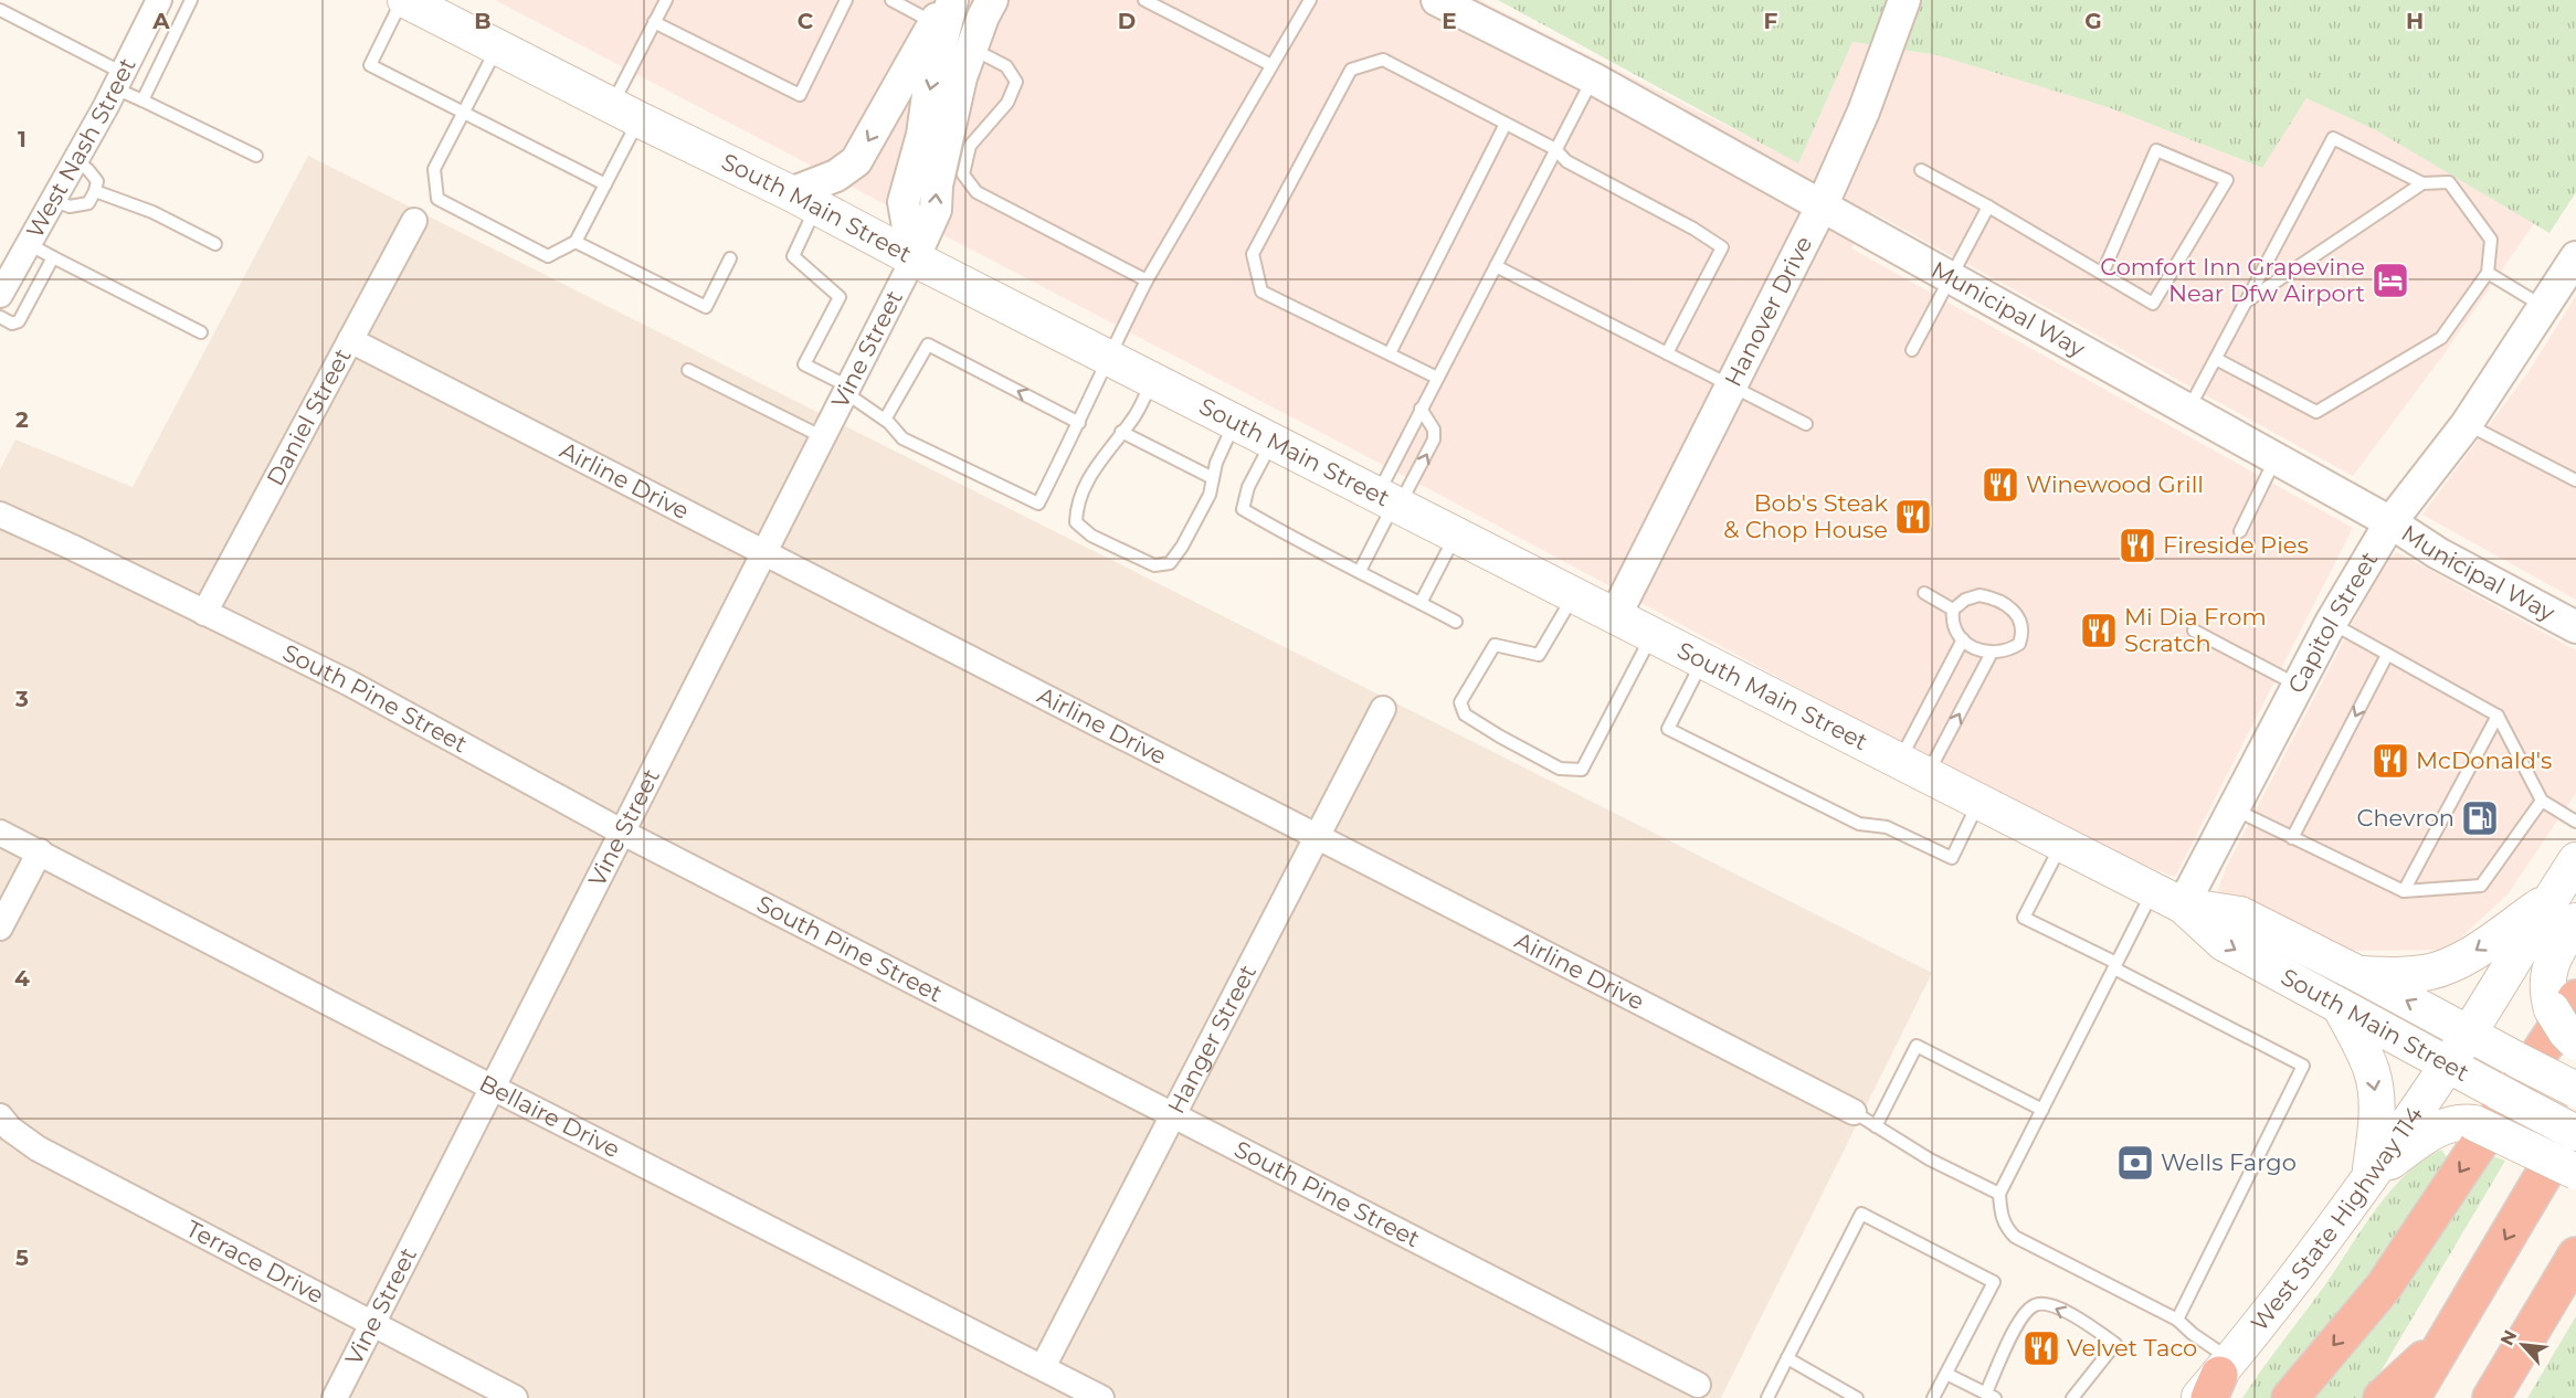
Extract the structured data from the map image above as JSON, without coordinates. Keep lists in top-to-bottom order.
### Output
{
  "streets": {
    "main road": ["South Main Street", "West State Highway 114"],
    "street": [
      "West Nash Street",
      "Municipal Way",
      "Hanover Drive",
      "Vine Street",
      "Daniel Street",
      "Airline Drive",
      "Capitol Street",
      "South Pine Street",
      "Hanger Street",
      "Bellaire Drive",
      "Terrace Drive"
    ]
  },
  "crossings": [
    ["South Main Street", "Hanover Drive"],
    ["South Main Street", "Vine Street"],
    ["South Main Street", "Capitol Street"],
    ["South Main Street", "West State Highway 114"],
    ["Municipal Way", "Hanover Drive"],
    ["Municipal Way", "Capitol Street"],
    ["Vine Street", "Airline Drive"],
    ["Vine Street", "South Pine Street"],
    ["Vine Street", "Bellaire Drive"],
    ["Vine Street", "Terrace Drive"],
    ["Daniel Street", "Airline Drive"],
    ["Daniel Street", "South Pine Street"],
    ["Airline Drive", "Hanger Street"],
    ["South Pine Street", "Hanger Street"],
    ["Hanger Street", "Bellaire Drive"]
  ],
  "places": {
    "hotel": ["Comfort Inn Grapevine Near Dfw Airport"],
    "restaurant": [
      "Winewood Grill",
      "Bob's Steak & Chop House",
      "Fireside Pies",
      "Mi Dia From Scratch",
      "McDonald's",
      "Velvet Taco"
    ],
    "fuel station": ["Chevron"],
    "bank": ["Wells Fargo"]
  },
  "north": "top left",
  "grid": {
    "columns": [
      "A",
      "B",
      "C",
      "D",
      "E",
      "F",
      "G",
      "H"
    ],
    "rows": [
      "1",
      "2",
      "3",
      "4",
      "5"
    ]
  }
}
